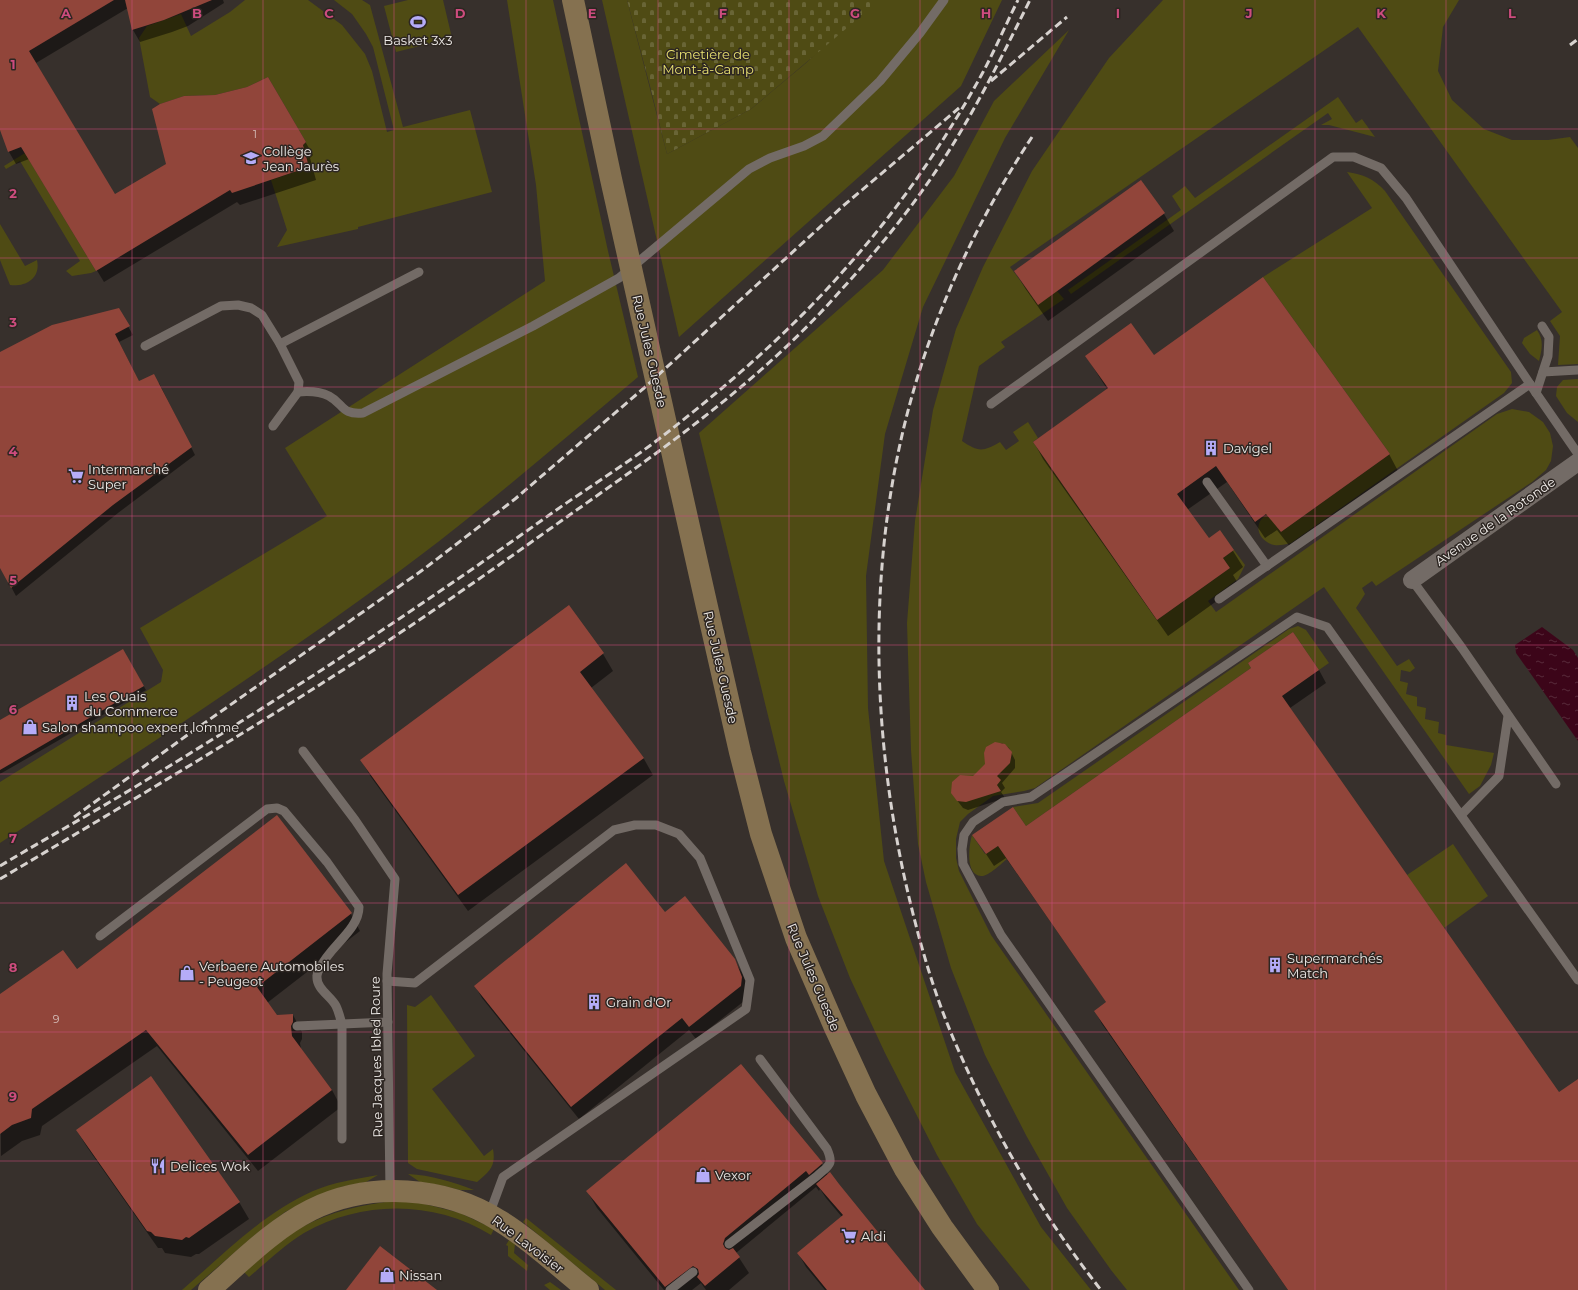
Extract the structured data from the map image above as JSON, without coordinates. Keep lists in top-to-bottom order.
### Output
{
  "streets": {
    "street": ["Rue Jules Guesde", "Avenue de la Rotonde", "Rue Lavoisier"],
    "lane": ["Rue Jacques Ibled Roure"]
  },
  "crossings": [
    ["Rue Jacques Ibled Roure", "Rue Lavoisier"]
  ],
  "parks": ["Cimetière de Mont-à-Camp"],
  "places": {
    "sports": ["Basket 3x3"],
    "school or university": ["Collège Jean Jaurès"],
    "building": [
      "Davigel",
      "Les Quais du Commerce",
      "Supermarchés Match",
      "Grain d'Or"
    ],
    "supermarket": ["Intermarché Super", "Aldi"],
    "shop": [
      "Salon shampoo expert lomme",
      "Verbaere Automobiles - Peugeot",
      "Vexor",
      "Nissan"
    ],
    "restaurant": ["Delices Wok"]
  },
  "house_numbers": ["1", "9"],
  "grid": {
    "columns": [
      "A",
      "B",
      "C",
      "D",
      "E",
      "F",
      "G",
      "H",
      "I",
      "J",
      "K",
      "L"
    ],
    "rows": [
      "1",
      "2",
      "3",
      "4",
      "5",
      "6",
      "7",
      "8",
      "9"
    ]
  }
}
